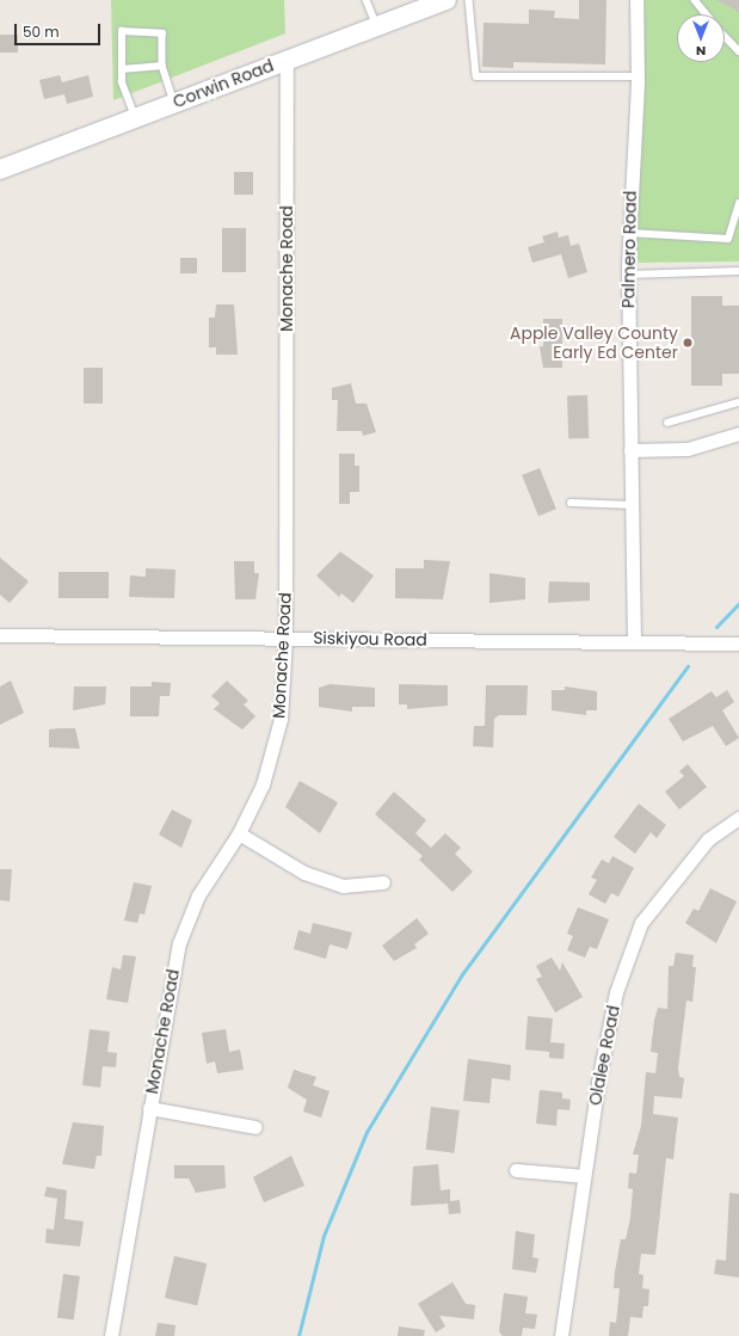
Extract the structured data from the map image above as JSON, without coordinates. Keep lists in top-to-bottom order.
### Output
{
  "streets": {
    "main road": ["Corwin Road"],
    "street": [
      "Palmero Road",
      "Monache Road",
      "Siskiyou Road",
      "Olalee Road"
    ]
  },
  "crossings": [
    ["Corwin Road", "Monache Road"],
    ["Palmero Road", "Siskiyou Road"],
    ["Monache Road", "Siskiyou Road"]
  ],
  "places": ["Apple Valley County Early Ed Center"],
  "scale_bar": "50 m",
  "north": "bottom"
}
